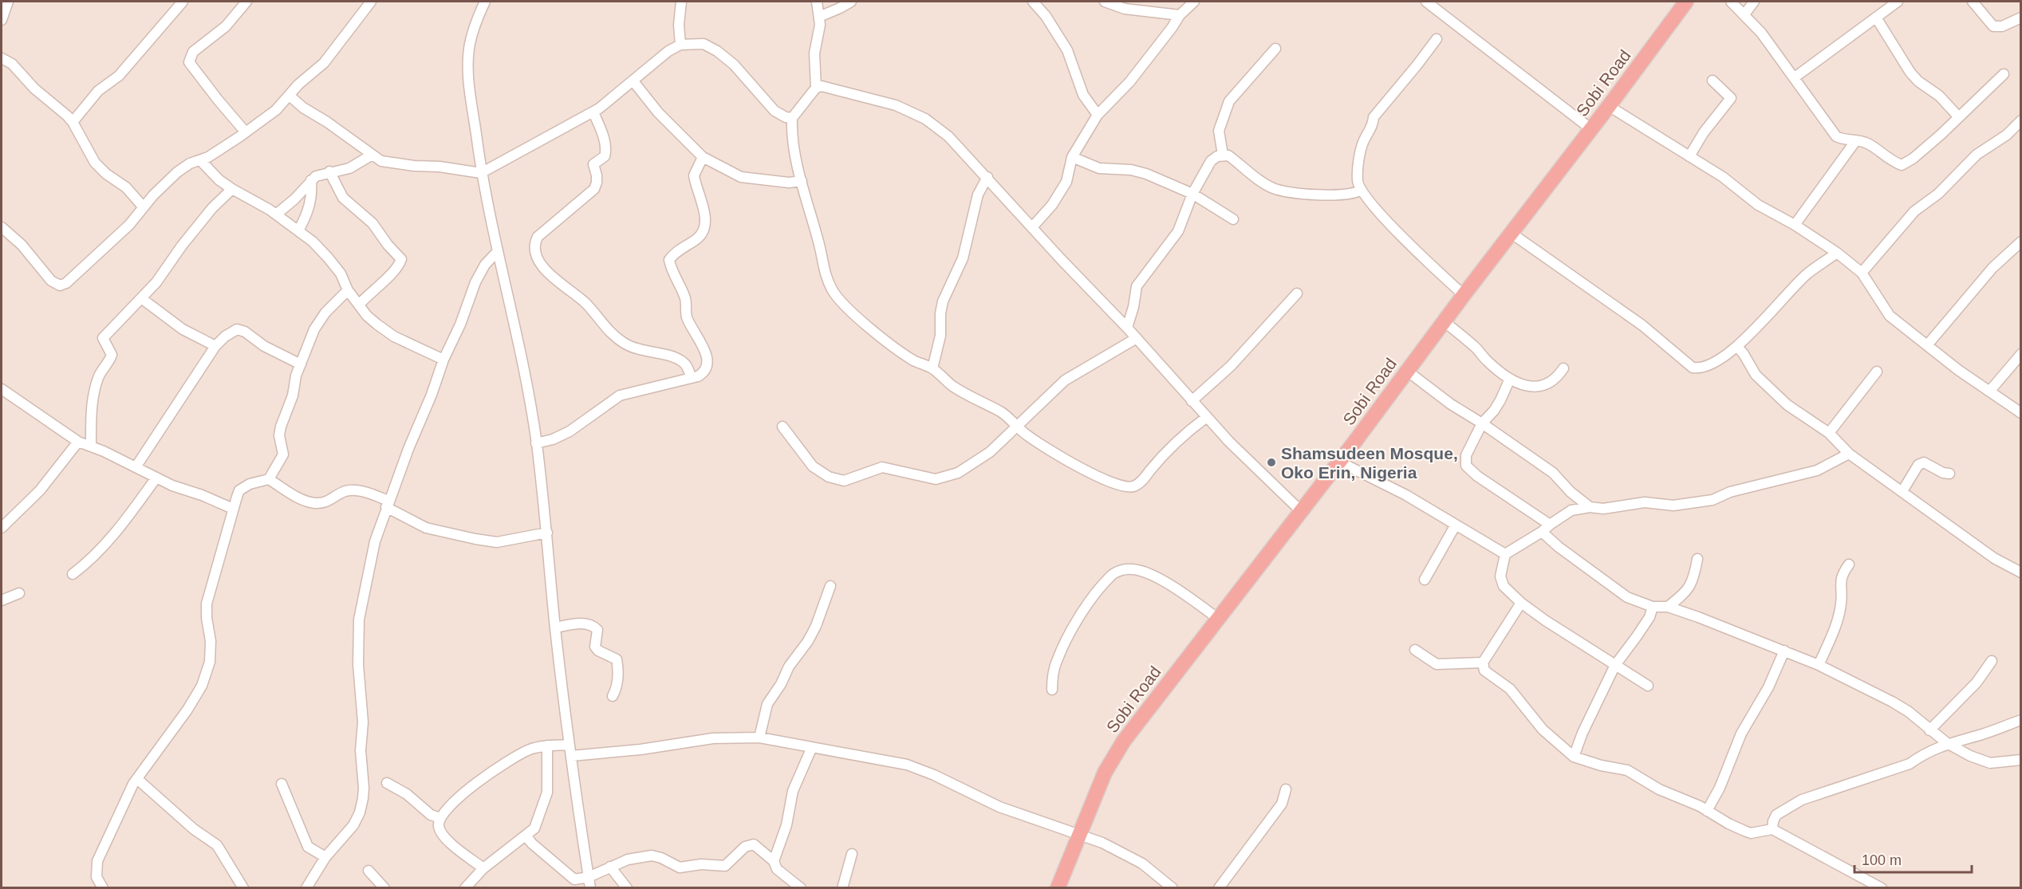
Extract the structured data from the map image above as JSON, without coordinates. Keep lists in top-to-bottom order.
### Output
{
  "streets": {
    "highway": ["Sobi Road"]
  },
  "places": ["Shamsudeen Mosque, Oko Erin, Nigeria"],
  "scale_bar": "100 m"
}
